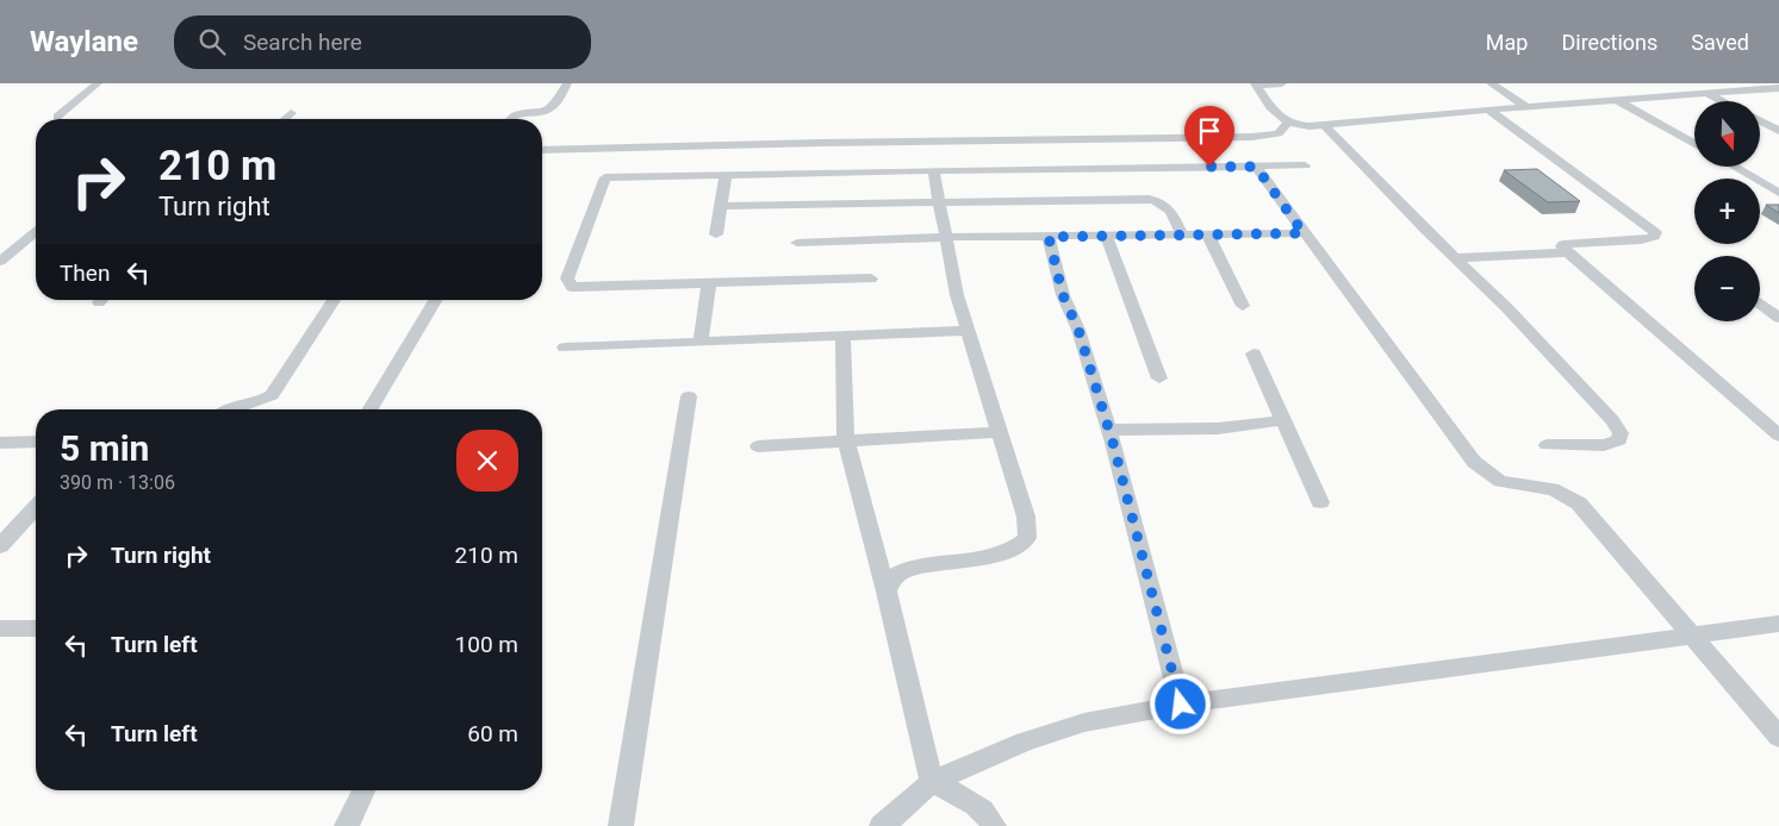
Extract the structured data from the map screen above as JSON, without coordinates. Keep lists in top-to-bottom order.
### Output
{
  "north": "bottom",
  "page": {
    "header": "Waylane",
    "search": "Search here",
    "nav": ["Map", "Directions", "Saved"],
    "map_buttons": ["+", "−"],
    "turn": ["210 m", "Turn right"],
    "then": "Then",
    "heading": ["5 min", "390 m · 13:06"],
    "list": [
      {
        "name": "Turn right",
        "value": "210 m"
      },
      {
        "name": "Turn left",
        "value": "100 m"
      },
      {
        "name": "Turn left",
        "value": "60 m"
      }
    ]
  }
}
